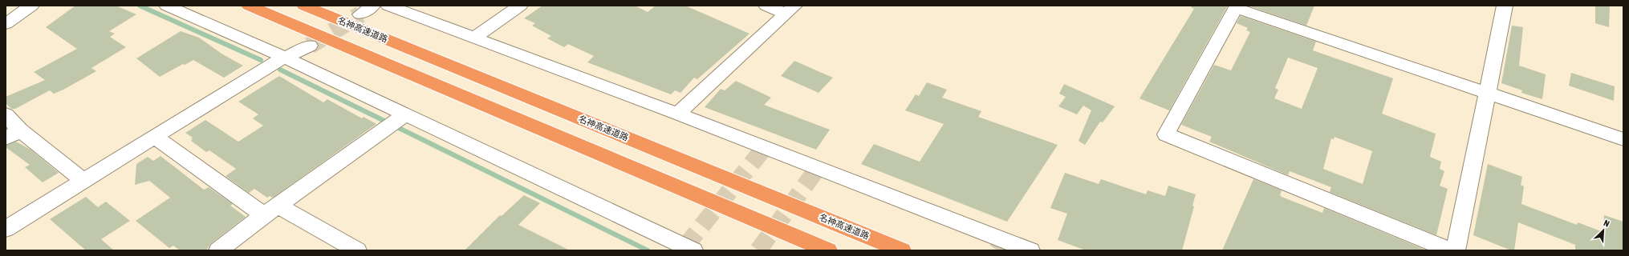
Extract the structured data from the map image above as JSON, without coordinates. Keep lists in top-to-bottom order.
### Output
{
  "streets": {
    "highway": ["名神高速道路"]
  },
  "north": "top right"
}
